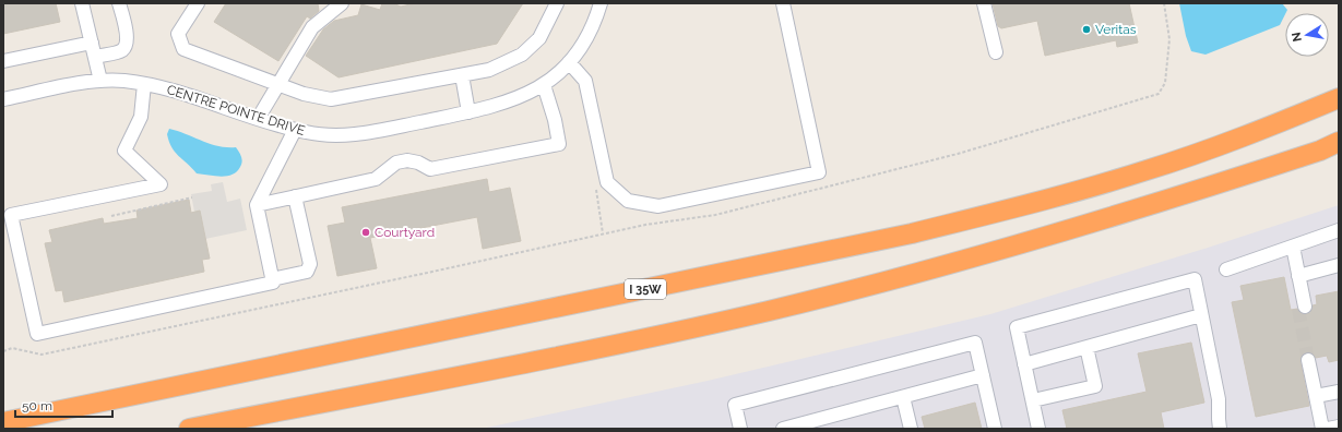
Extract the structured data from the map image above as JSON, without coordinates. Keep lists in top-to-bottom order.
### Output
{
  "streets": {
    "highway": ["I 35W"],
    "street": ["CENTRE POINTE DRIVE"]
  },
  "places": ["Veritas", "Courtyard"],
  "scale_bar": "50 m",
  "north": "left"
}
